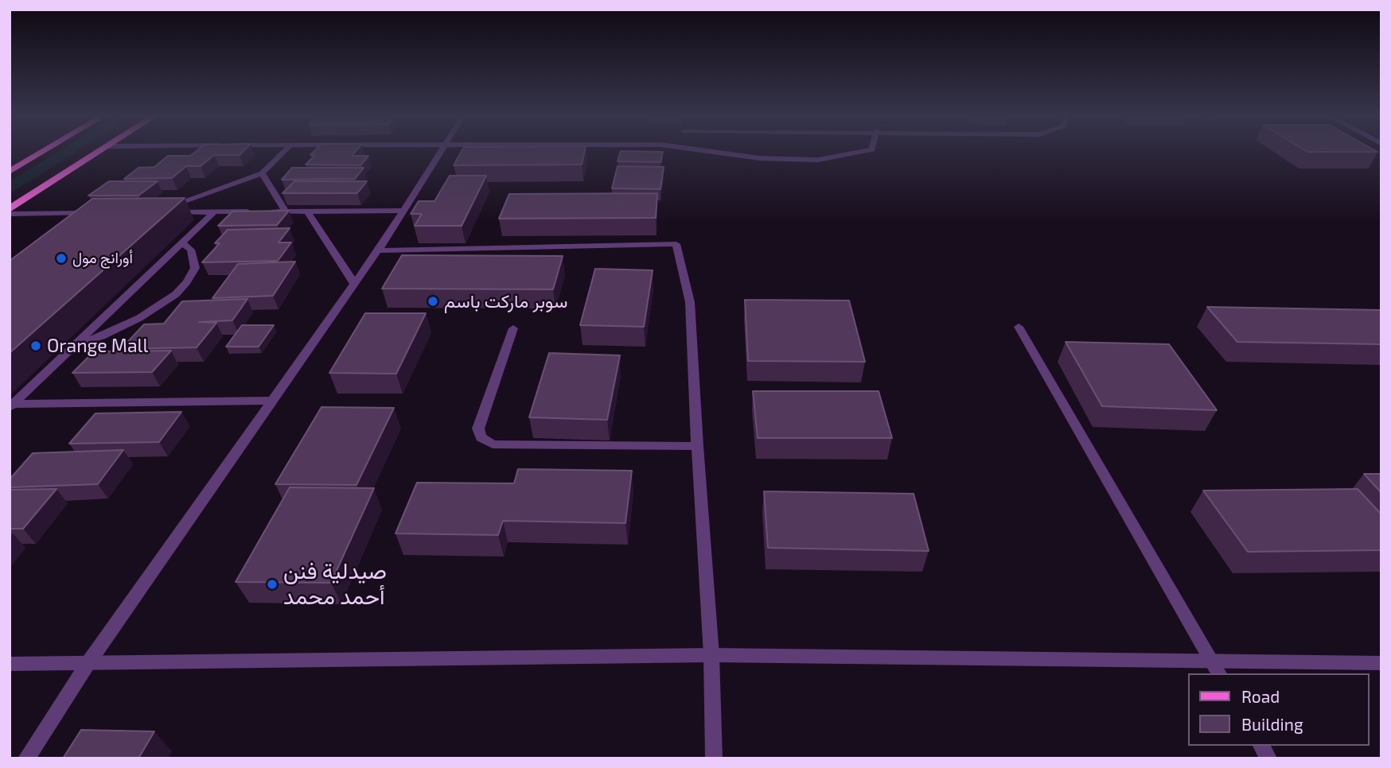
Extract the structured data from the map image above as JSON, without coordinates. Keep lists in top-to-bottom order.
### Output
{
  "places": [
    "أورانج مول",
    "سوبر ماركت باسم",
    "Orange Mall",
    "صيدلية فنن أحمد محمد"
  ],
  "legend": ["Road", "Building"]
}
